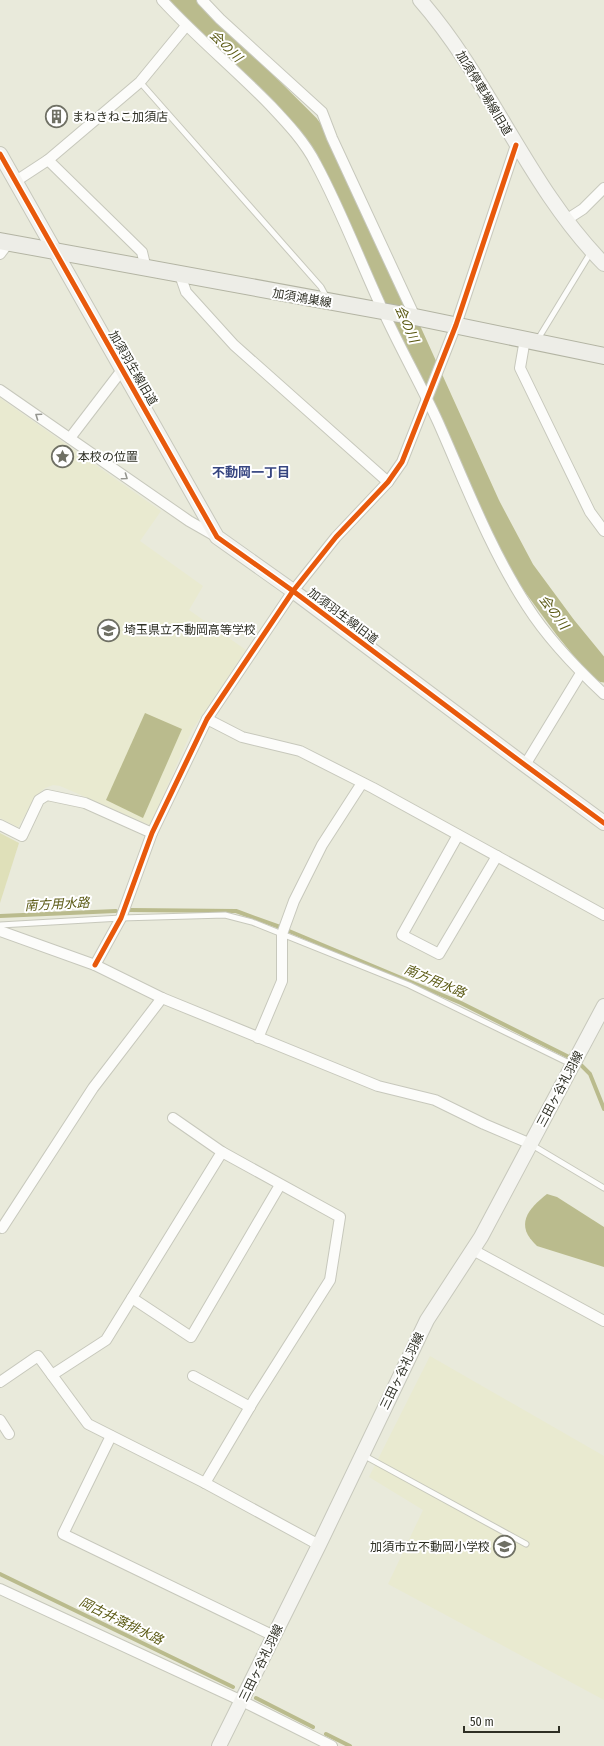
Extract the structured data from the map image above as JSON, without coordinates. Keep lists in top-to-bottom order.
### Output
{
  "streets": {
    "main road": ["加須鴻巣線"],
    "street": ["加須停車場線旧道", "加須羽生線旧道", "三田ヶ谷礼羽線"]
  },
  "crossings": [
    ["加須鴻巣線", "加須羽生線旧道"]
  ],
  "districts": ["不動岡一丁目"],
  "water": ["会の川", "南方用水路", "岡古井落排水路"],
  "places": {
    "building": ["まねきねこ加須店"],
    "place": ["本校の位置"],
    "school or university": ["埼玉県立不動岡高等学校", "加須市立不動岡小学校"]
  },
  "scale_bar": "50 m"
}
